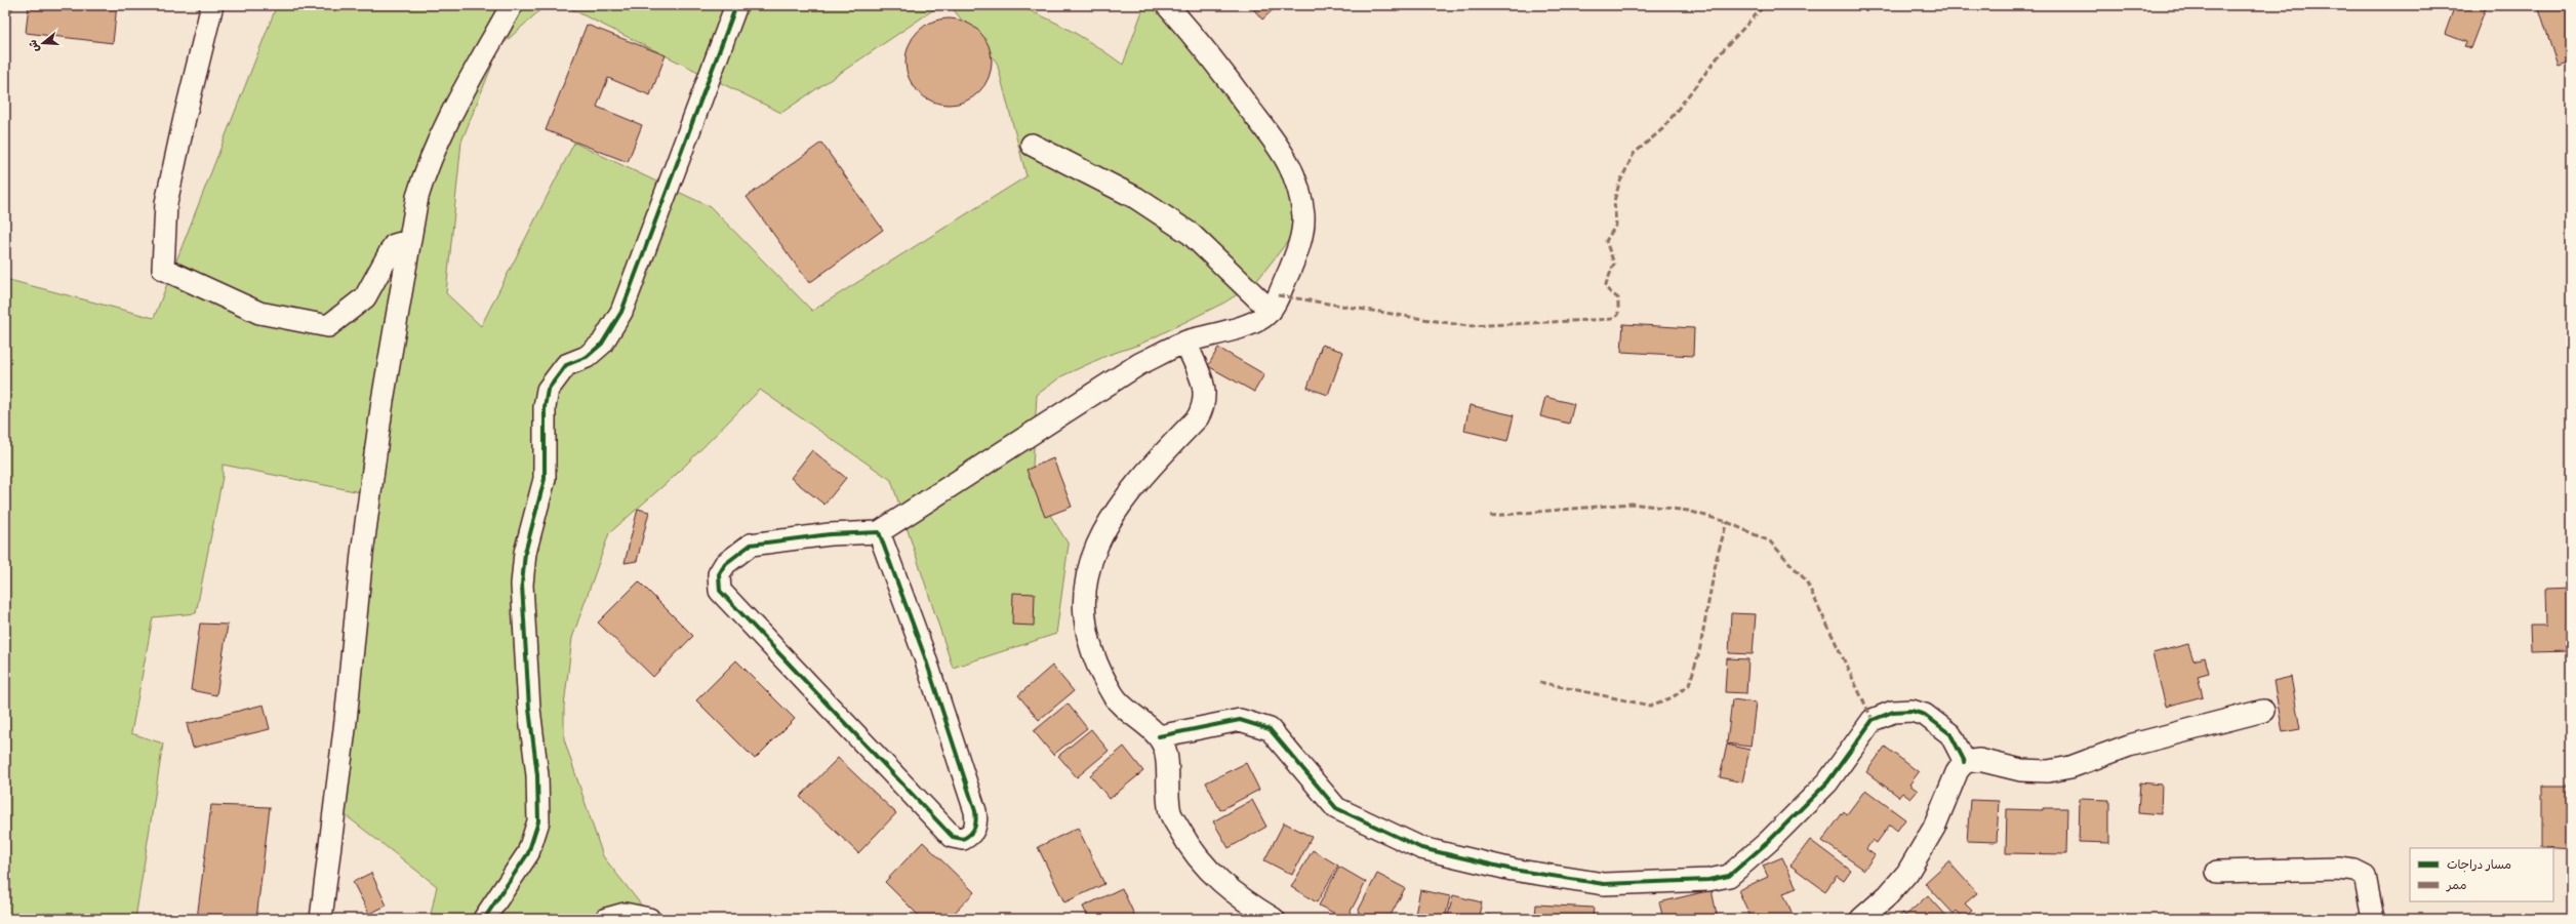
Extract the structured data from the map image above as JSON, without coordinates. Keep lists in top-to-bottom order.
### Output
{
  "legend": ["مسار دراجات", "ممر"],
  "north": "left"
}
